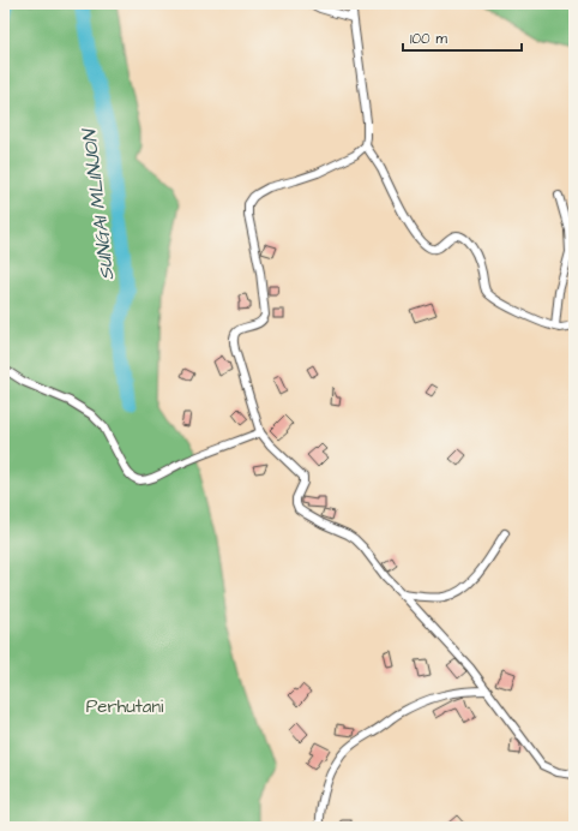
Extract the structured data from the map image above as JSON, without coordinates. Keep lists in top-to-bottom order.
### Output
{
  "water": ["SUNGAI MLINJON"],
  "parks": ["Perhutani"],
  "scale_bar": "100 m"
}
